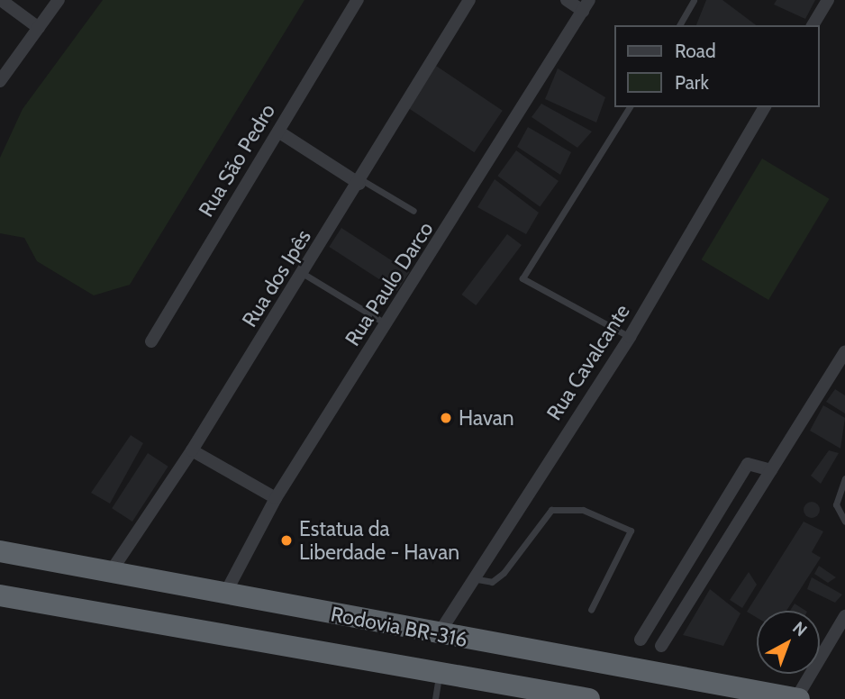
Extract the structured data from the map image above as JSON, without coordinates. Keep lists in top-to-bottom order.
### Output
{
  "streets": {
    "highway": ["Rodovia BR-316"],
    "street": [
      "Rua São Pedro",
      "Rua dos Ipês",
      "Rua Paulo Darco",
      "Rua Cavalcante"
    ]
  },
  "crossings": [
    ["Rua dos Ipês", "Rodovia BR-316"],
    ["Rua Paulo Darco", "Rodovia BR-316"],
    ["Rua Cavalcante", "Rodovia BR-316"]
  ],
  "places": ["Havan", "Estatua da Liberdade - Havan"],
  "legend": ["Road", "Park"],
  "north": "top right"
}
